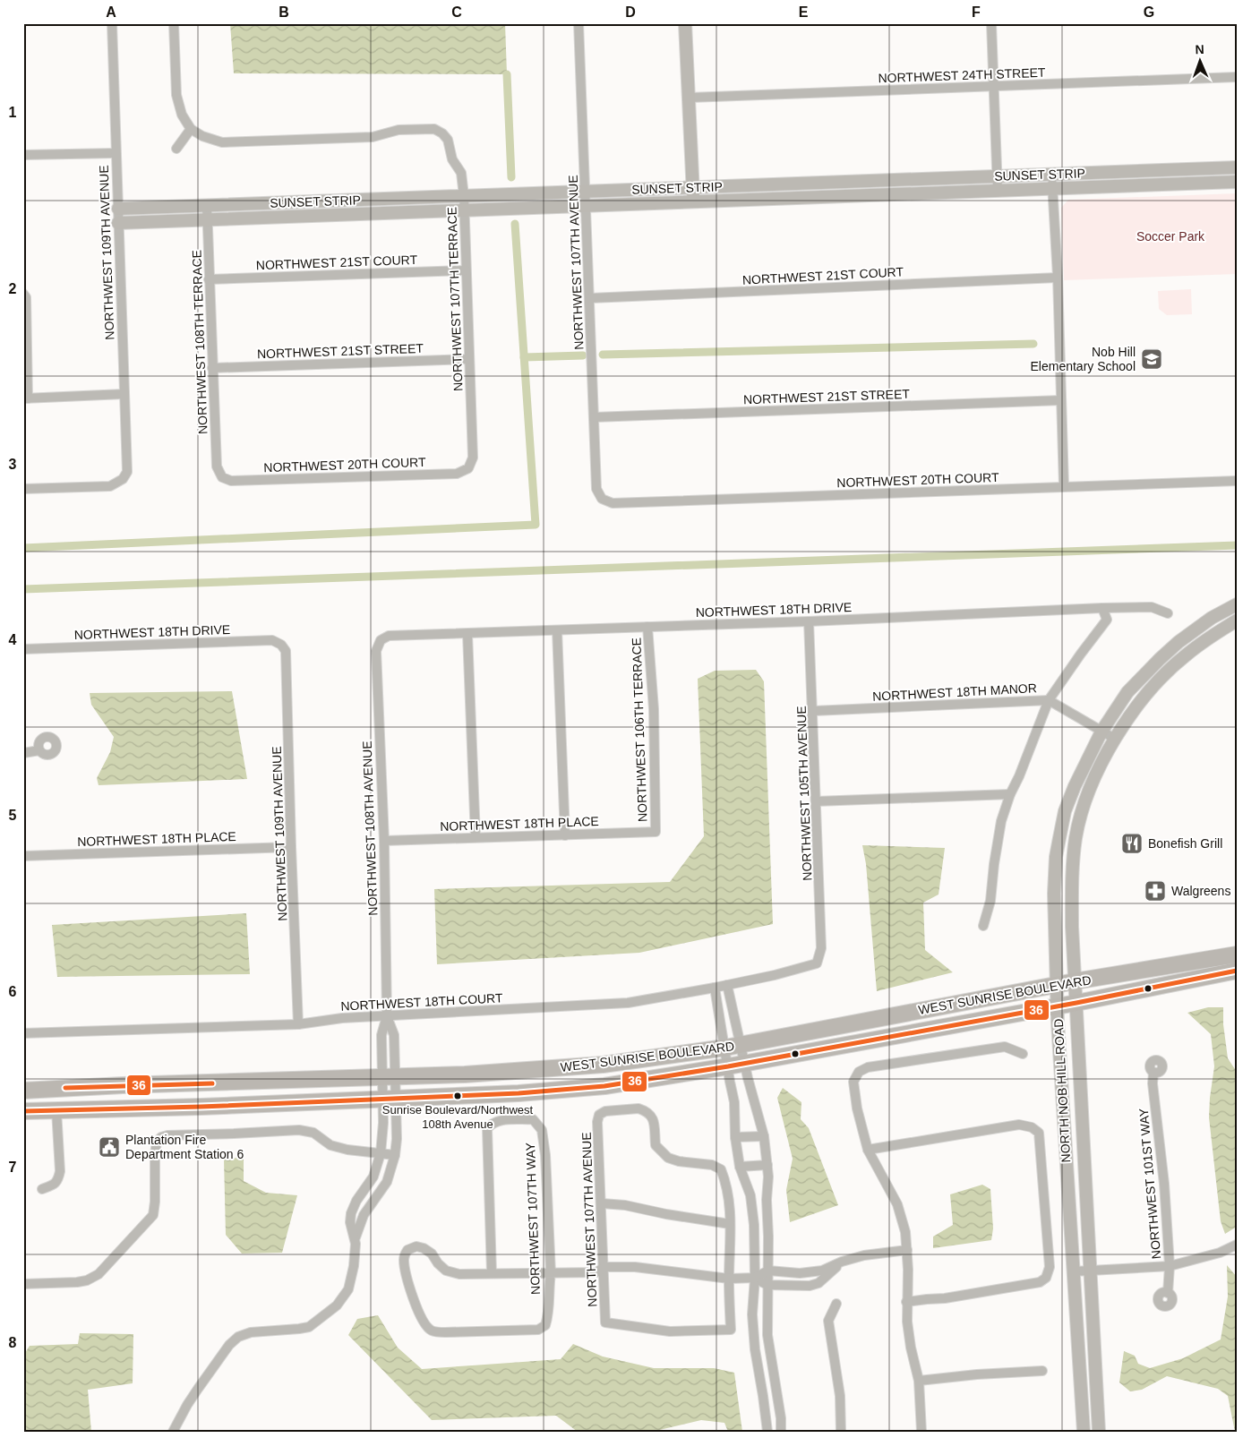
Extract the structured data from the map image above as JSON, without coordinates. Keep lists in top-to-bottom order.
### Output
{
  "streets": {
    "highway": ["WEST SUNRISE BOULEVARD"],
    "street": [
      "NORTHWEST 24TH STREET",
      "SUNSET STRIP",
      "NORTHWEST 109TH AVENUE",
      "NORTHWEST 21ST COURT",
      "NORTHWEST 107TH AVENUE",
      "NORTHWEST 107TH TERRACE",
      "NORTHWEST 108TH TERRACE",
      "NORTHWEST 21ST STREET",
      "NORTHWEST 20TH COURT",
      "NORTHWEST 18TH DRIVE",
      "NORTHWEST 18TH MANOR",
      "NORTHWEST 106TH TERRACE",
      "NORTHWEST 105TH AVENUE",
      "NORTHWEST 18TH PLACE",
      "NORTHWEST 108TH AVENUE",
      "NORTHWEST 18TH COURT",
      "NORTH NOB HILL ROAD",
      "NORTHWEST 101ST WAY",
      "NORTHWEST 107TH WAY"
    ]
  },
  "crossings": [
    ["SUNSET STRIP", "NORTHWEST 109TH AVENUE"],
    ["SUNSET STRIP", "NORTHWEST 107TH AVENUE"],
    ["SUNSET STRIP", "NORTHWEST 107TH TERRACE"],
    ["SUNSET STRIP", "NORTHWEST 108TH TERRACE"],
    ["NORTHWEST 109TH AVENUE", "NORTHWEST 18TH DRIVE"],
    ["NORTHWEST 109TH AVENUE", "NORTHWEST 18TH PLACE"],
    ["NORTHWEST 109TH AVENUE", "NORTHWEST 18TH COURT"],
    ["NORTHWEST 21ST COURT", "NORTHWEST 107TH AVENUE"],
    ["NORTHWEST 21ST COURT", "NORTHWEST 107TH TERRACE"],
    ["NORTHWEST 21ST COURT", "NORTHWEST 108TH TERRACE"],
    ["NORTHWEST 107TH AVENUE", "NORTHWEST 21ST STREET"],
    ["NORTHWEST 107TH AVENUE", "NORTHWEST 20TH COURT"],
    ["NORTHWEST 107TH TERRACE", "NORTHWEST 21ST STREET"],
    ["NORTHWEST 107TH TERRACE", "NORTHWEST 20TH COURT"],
    ["NORTHWEST 108TH TERRACE", "NORTHWEST 21ST STREET"],
    ["NORTHWEST 108TH TERRACE", "NORTHWEST 20TH COURT"],
    ["NORTHWEST 18TH DRIVE", "NORTHWEST 106TH TERRACE"],
    ["NORTHWEST 18TH DRIVE", "NORTHWEST 105TH AVENUE"],
    ["NORTHWEST 18TH DRIVE", "NORTHWEST 108TH AVENUE"],
    ["NORTHWEST 18TH MANOR", "NORTHWEST 105TH AVENUE"],
    ["NORTHWEST 18TH MANOR", "NORTH NOB HILL ROAD"],
    ["NORTHWEST 106TH TERRACE", "NORTHWEST 18TH PLACE"],
    ["NORTHWEST 105TH AVENUE", "NORTHWEST 18TH COURT"],
    ["NORTHWEST 18TH PLACE", "NORTHWEST 108TH AVENUE"],
    ["NORTHWEST 108TH AVENUE", "WEST SUNRISE BOULEVARD"],
    ["NORTHWEST 108TH AVENUE", "NORTHWEST 18TH COURT"],
    ["WEST SUNRISE BOULEVARD", "NORTH NOB HILL ROAD"]
  ],
  "parks": ["Soccer Park"],
  "places": {
    "school or university": ["Nob Hill Elementary School"],
    "restaurant": ["Bonefish Grill"],
    "pharmacy": ["Walgreens"],
    "other": ["Sunrise Boulevard/Northwest 108th Avenue"],
    "public building": ["Plantation Fire Department Station 6"]
  },
  "lines": ["transit line 36"],
  "north": "top",
  "grid": {
    "columns": [
      "A",
      "B",
      "C",
      "D",
      "E",
      "F",
      "G"
    ],
    "rows": [
      "1",
      "2",
      "3",
      "4",
      "5",
      "6",
      "7",
      "8"
    ]
  }
}
